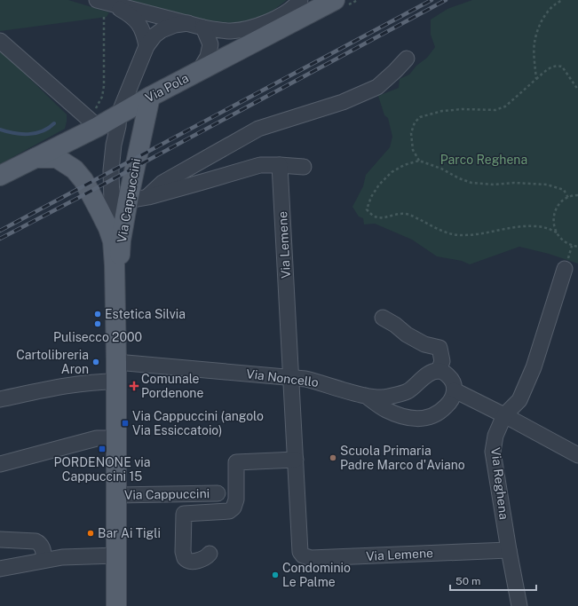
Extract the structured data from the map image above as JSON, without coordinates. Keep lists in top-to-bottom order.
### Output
{
  "streets": {
    "main road": ["Via Pola", "Via Cappuccini"],
    "street": ["Via Lemene", "Via Noncello", "Via Reghena"]
  },
  "crossings": [
    ["Via Pola", "Via Cappuccini"],
    ["Via Cappuccini", "Via Noncello"],
    ["Via Lemene", "Via Noncello"],
    ["Via Lemene", "Via Reghena"]
  ],
  "parks": ["Parco Reghena"],
  "places": {
    "other": [
      "Estetica Silvia",
      "Pulisecco 2000",
      "Cartolibreria Aron",
      "Scuola Primaria Padre Marco d'Aviano",
      "Bar Ai Tigli",
      "Condominio Le Palme"
    ],
    "health": ["Comunale Pordenone"],
    "transit": ["Via Cappuccini (angolo Via Essiccatoio)", "PORDENONE via Cappuccini 15"]
  },
  "scale_bar": "50 m"
}
